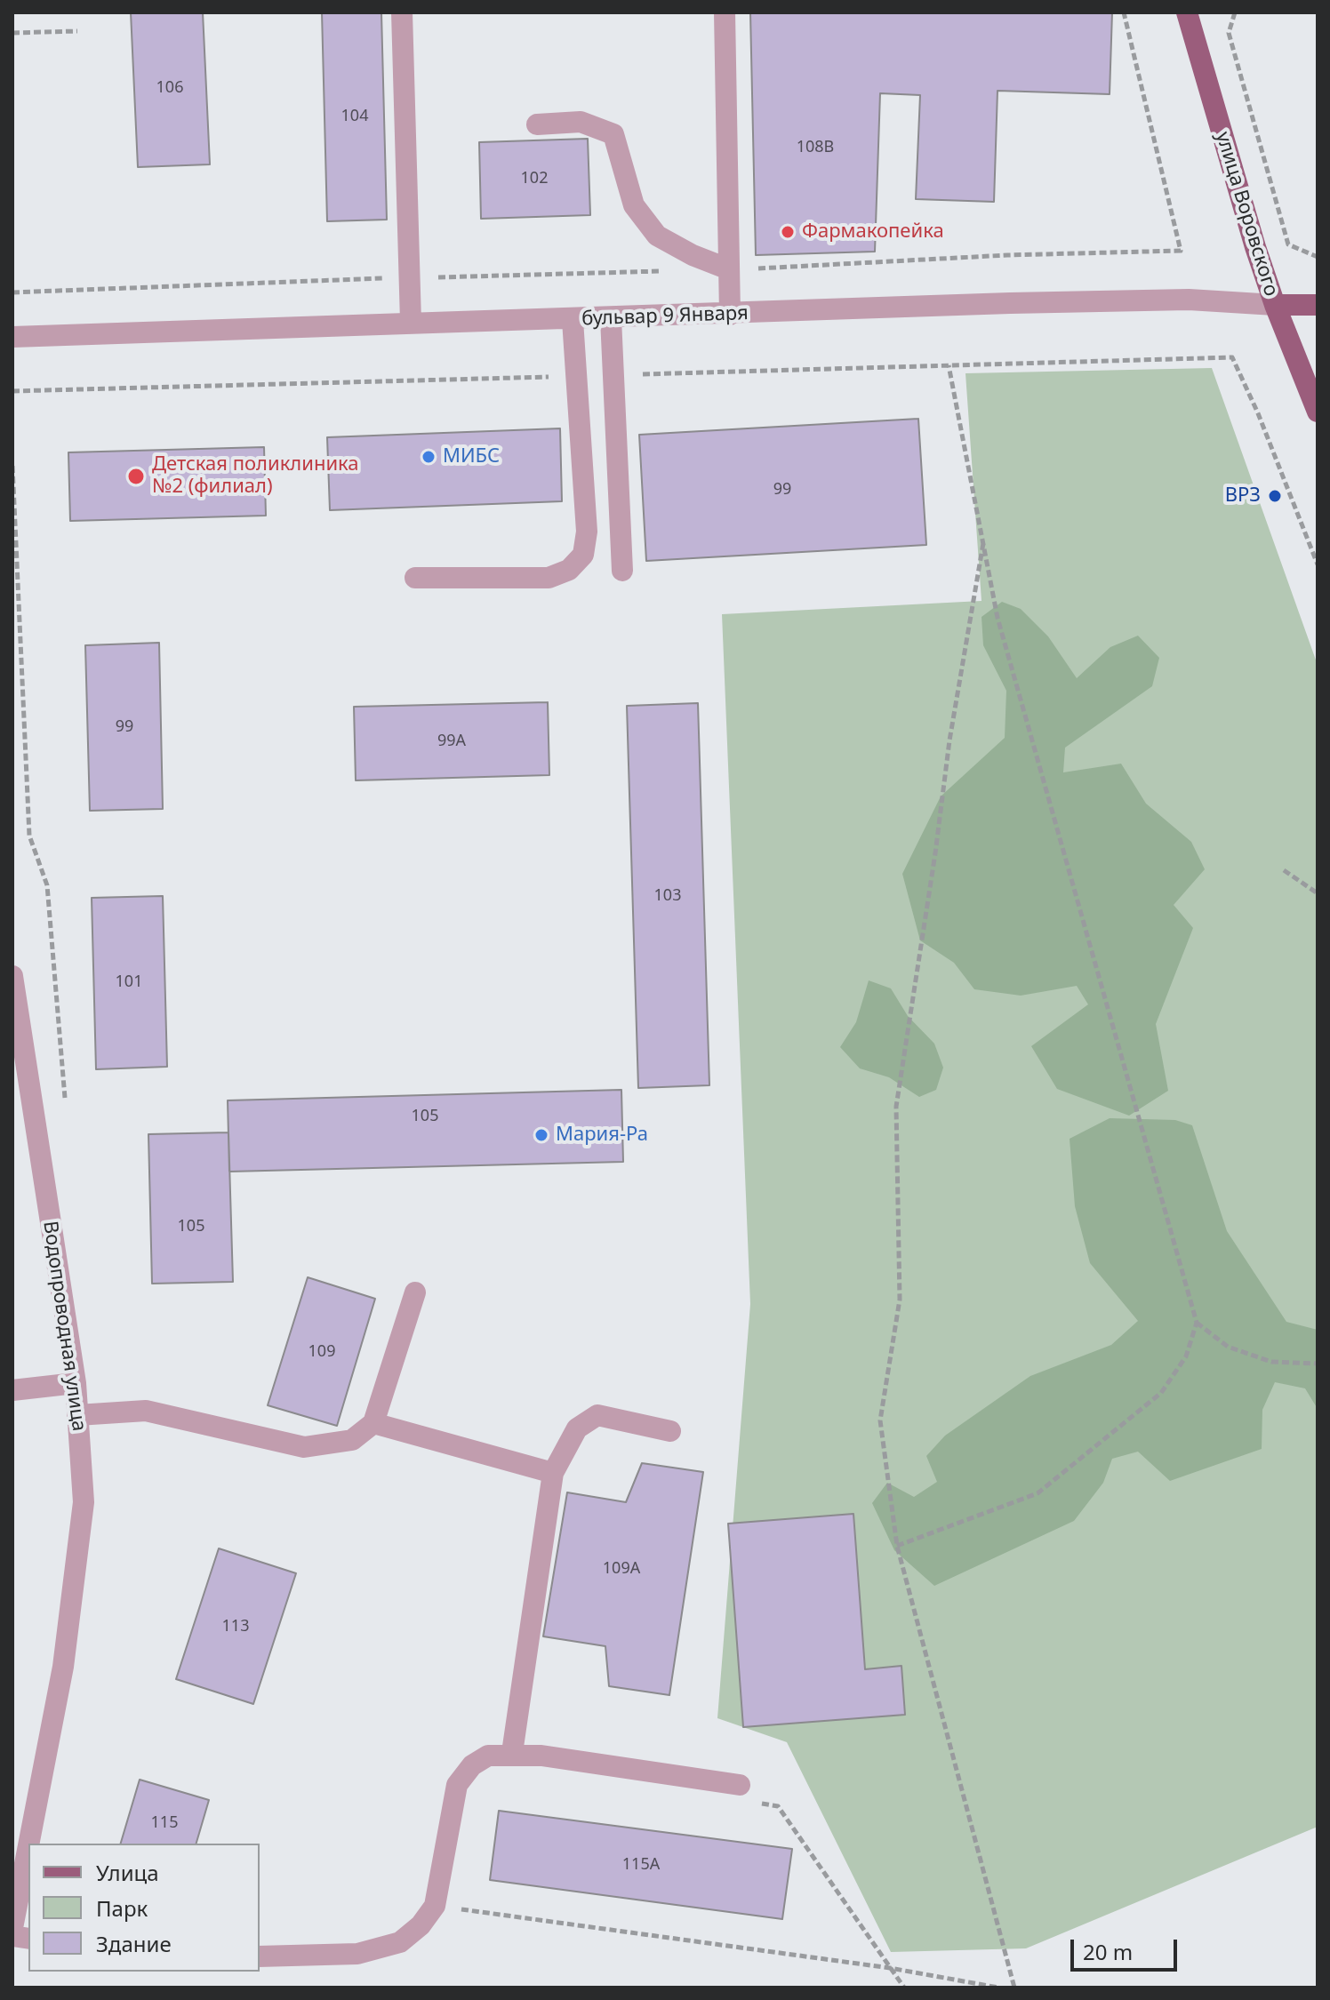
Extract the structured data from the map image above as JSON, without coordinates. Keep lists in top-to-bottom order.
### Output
{
  "streets": {
    "main road": ["улица Воровского", "бульвар 9 Января"],
    "street": ["Водопроводная улица"]
  },
  "crossings": [
    ["улица Воровского", "бульвар 9 Января"]
  ],
  "places": [
    "Фармакопейка",
    "МИБС",
    "Детская поликлиника №2 (филиал)",
    "ВРЗ",
    "Мария-Ра"
  ],
  "house_numbers": [
    "106",
    "104",
    "108В",
    "102",
    "99",
    "99",
    "99А",
    "103",
    "101",
    "105",
    "105",
    "109",
    "109А",
    "113",
    "115",
    "115А"
  ],
  "legend": ["Улица", "Парк", "Здание"],
  "scale_bar": "20 m"
}
